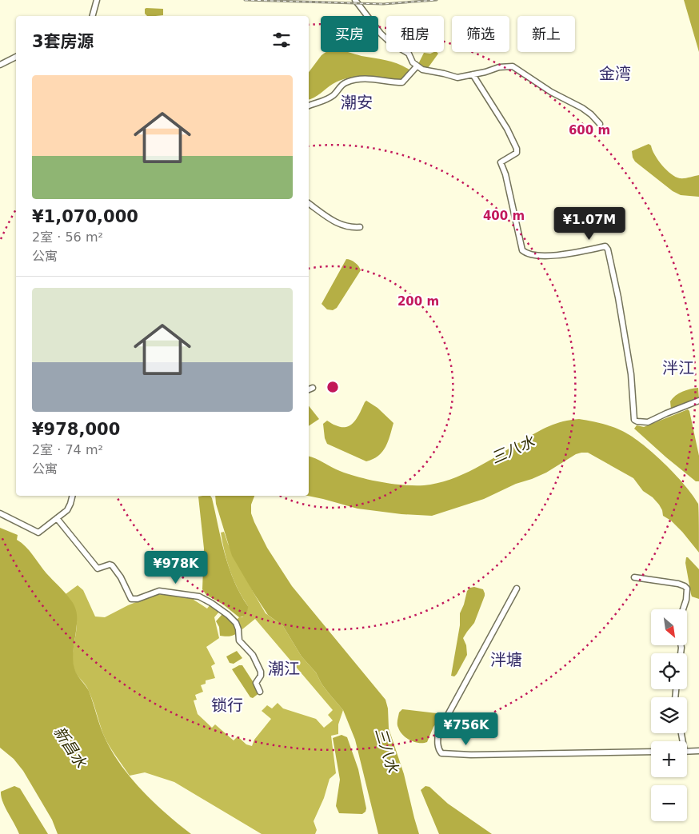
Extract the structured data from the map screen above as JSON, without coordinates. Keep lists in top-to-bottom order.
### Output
{
  "districts": [
    "金湾",
    "潮安",
    "泮江",
    "泮塘",
    "潮江",
    "锁行"
  ],
  "water": ["三八水", "新昌水"],
  "north": "bottom right",
  "page": {
    "chip": [
      "买房",
      "租房",
      "筛选",
      "新上"
    ],
    "heading": "3套房源",
    "list": [
      {
        "name": "¥1,070,000",
        "note": "2室 · 56 m² · 公寓"
      },
      {
        "name": "¥978,000",
        "note": "2室 · 74 m² · 公寓"
      }
    ],
    "price": ["¥1.07M", "¥978K", "¥756K"],
    "map_buttons": ["+", "−"]
  },
  "rings": ["600 m", "400 m", "200 m"]
}
